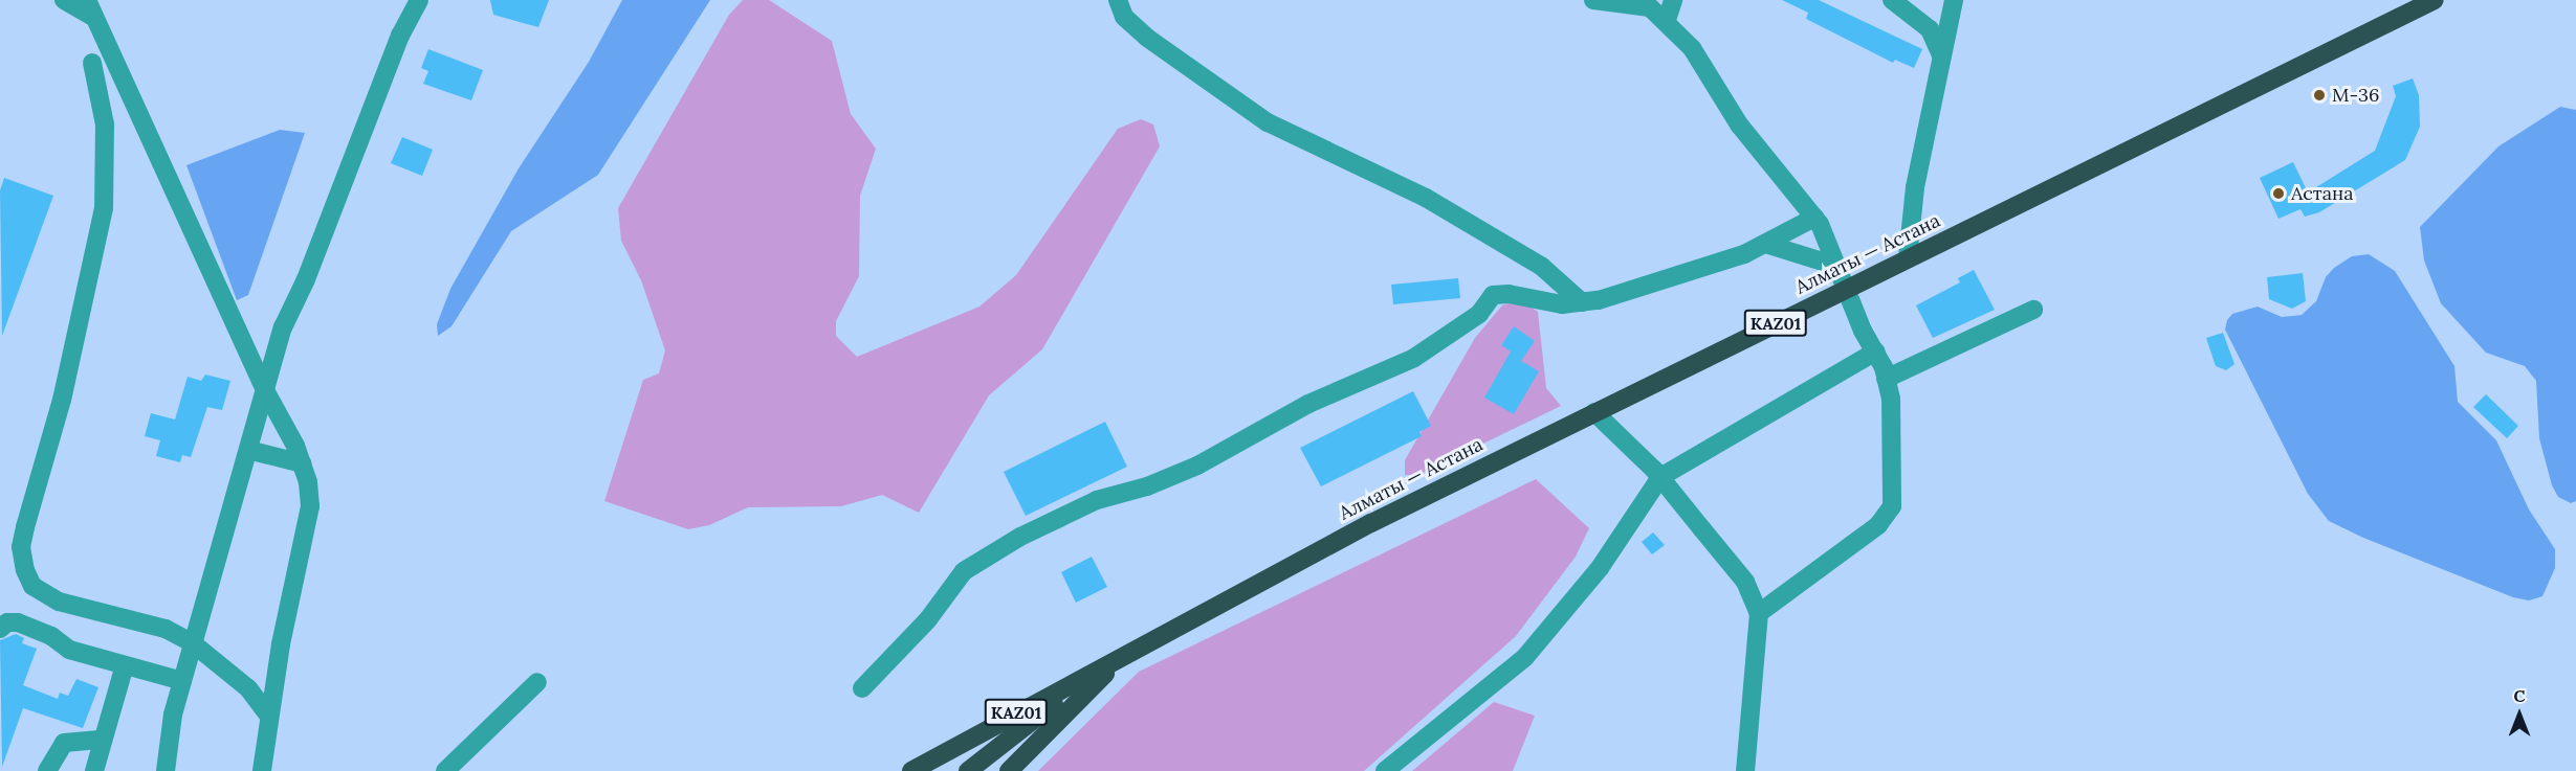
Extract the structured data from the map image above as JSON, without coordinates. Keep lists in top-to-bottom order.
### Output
{
  "streets": {
    "highway": ["Алматы — Астана", "KАZ01"]
  },
  "crossings": [
    ["Алматы — Астана", "KАZ01"]
  ],
  "places": ["М-36", "Астана"],
  "north": "top"
}
